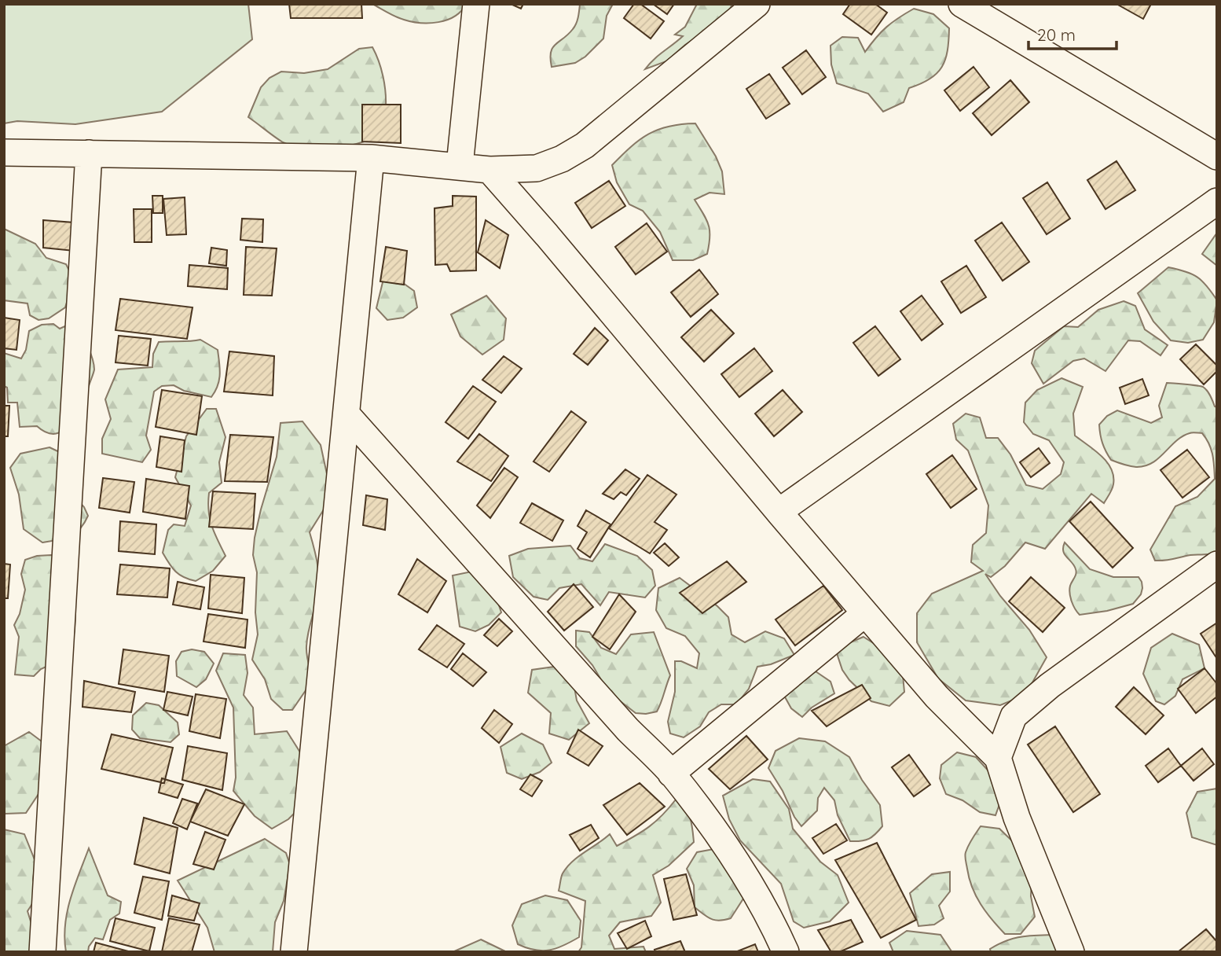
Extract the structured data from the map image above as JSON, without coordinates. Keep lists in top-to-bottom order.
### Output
{
  "scale_bar": "20 m"
}
